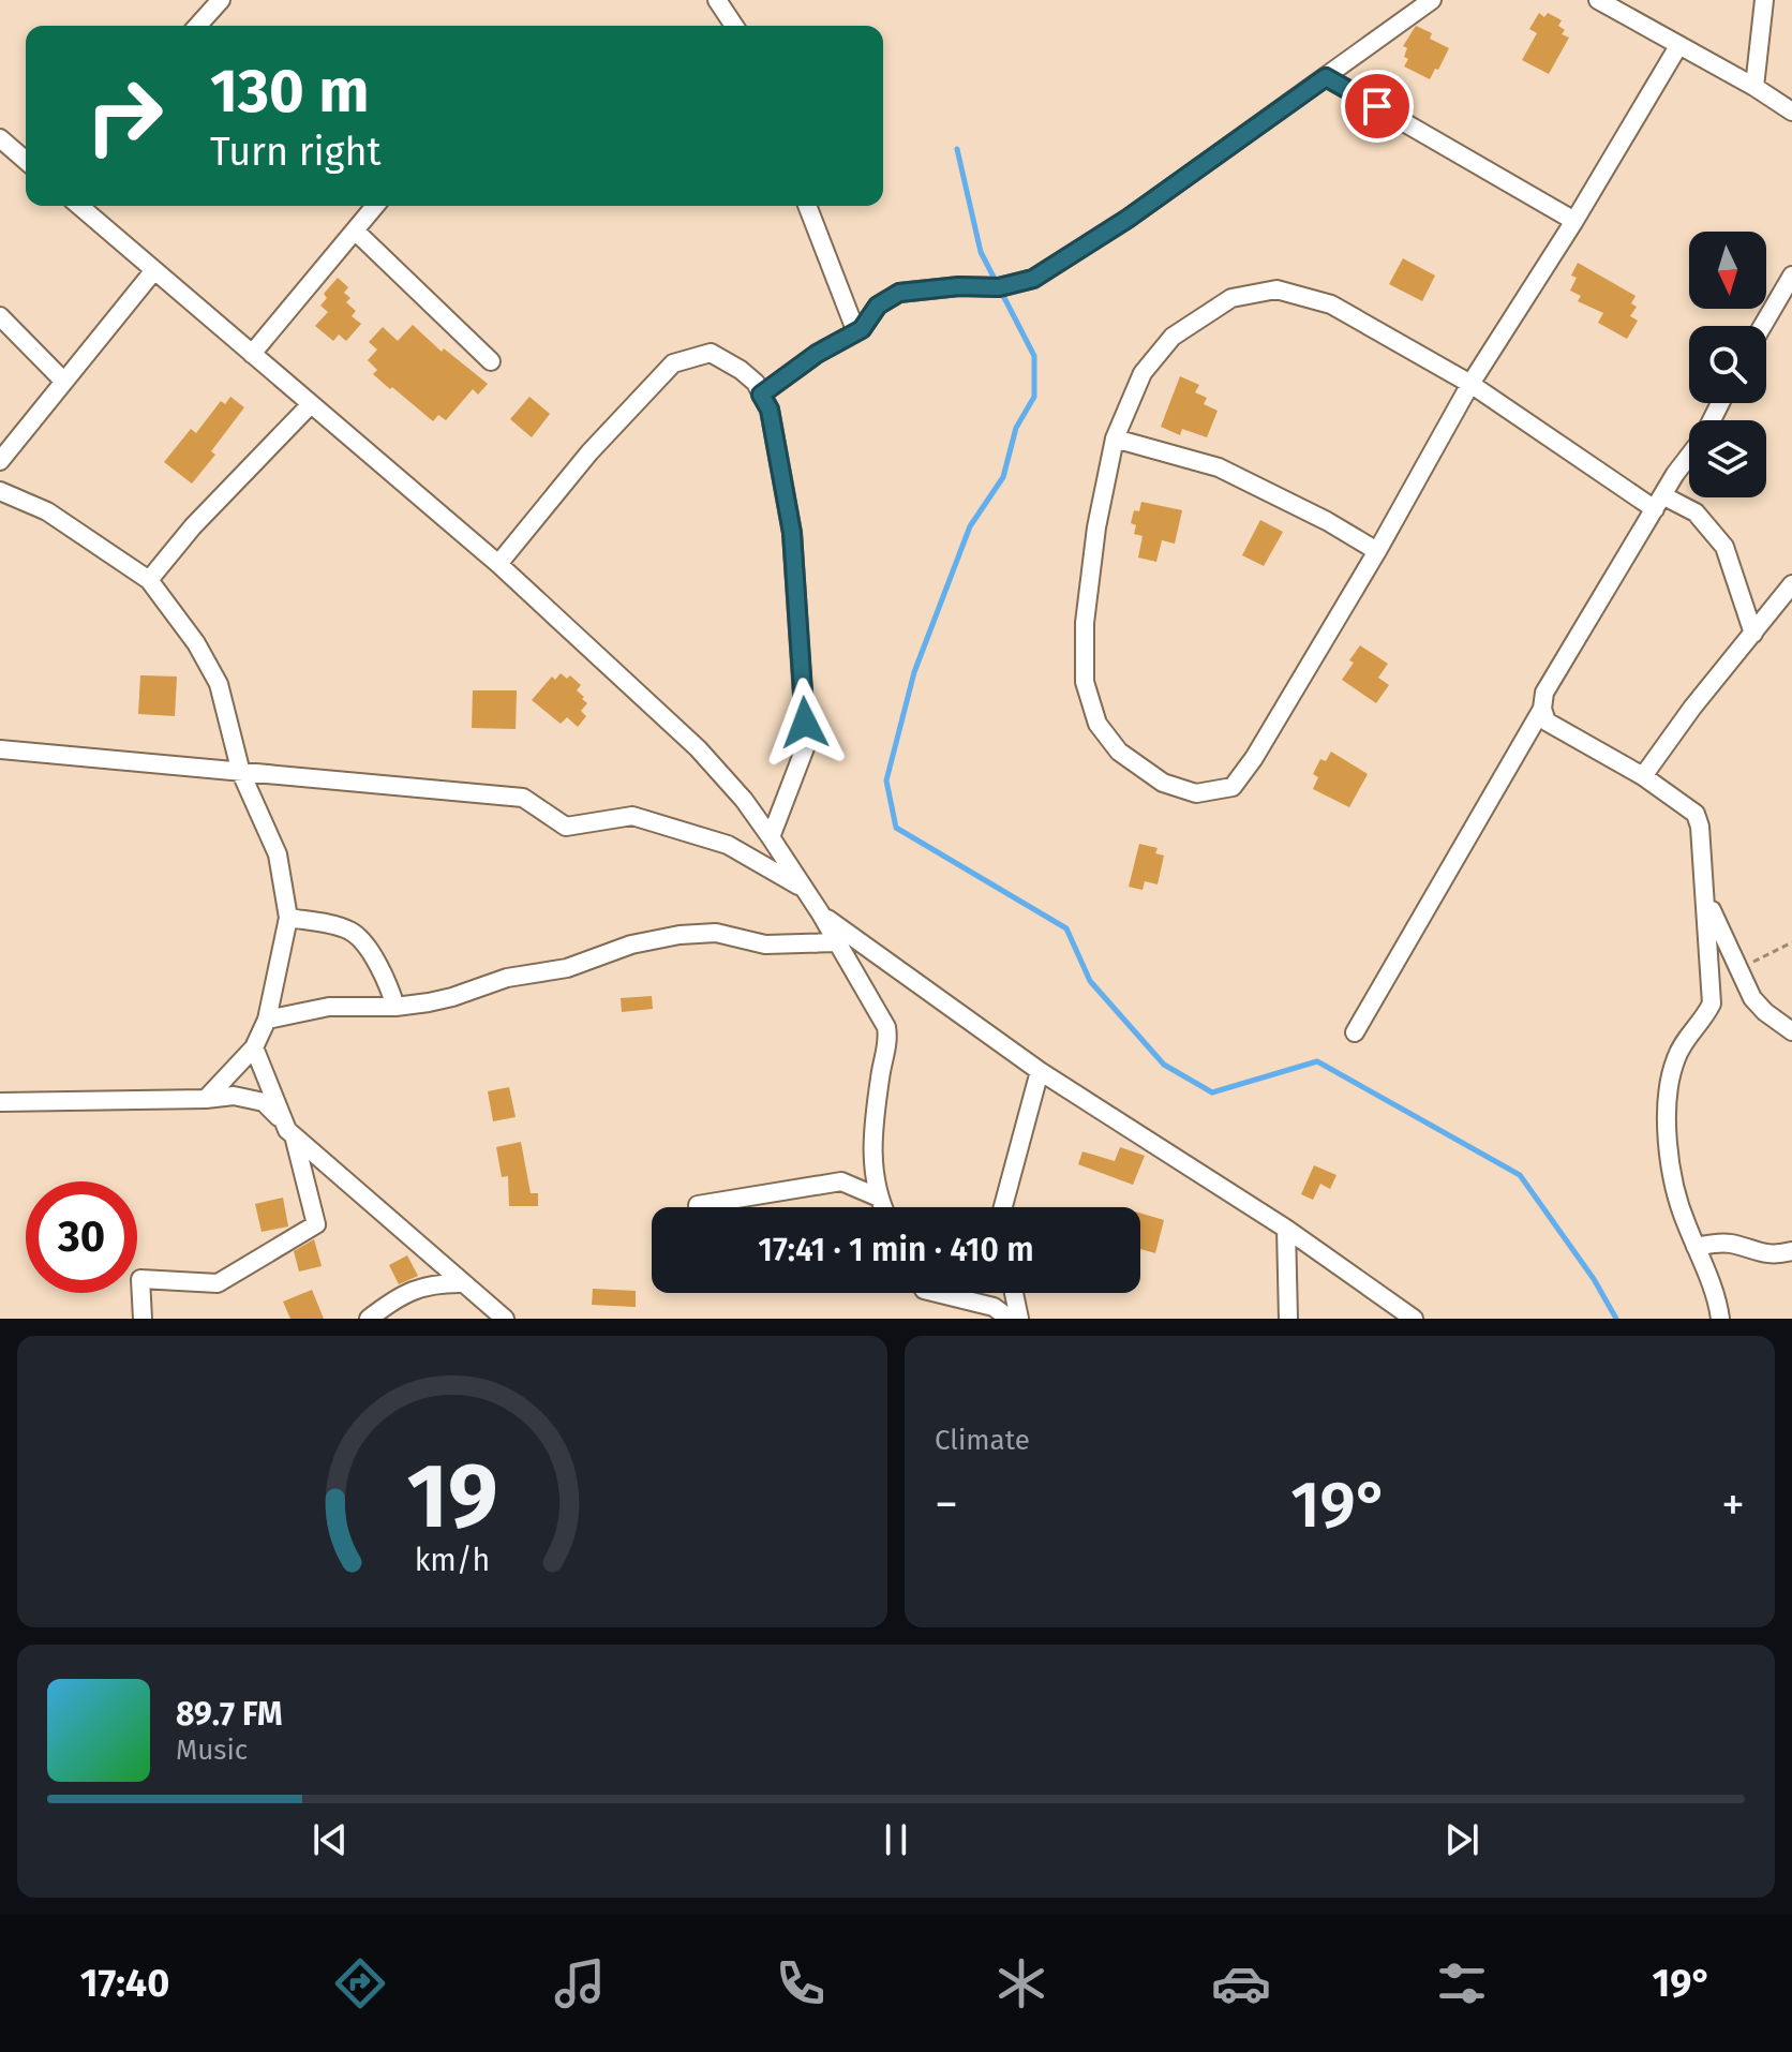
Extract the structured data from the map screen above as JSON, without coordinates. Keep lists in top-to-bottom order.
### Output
{
  "north": "bottom",
  "page": {
    "turn": ["130 m", "Turn right"],
    "limit": "30",
    "trip": "17:41 · 1 min · 410 m",
    "tile": "Climate",
    "heat": ["−", "19°", "+"],
    "song": ["89.7 FM", "Music"],
    "tabs": ["17:40", "19°"],
    "gauge": ["19", "km/h"]
  }
}
